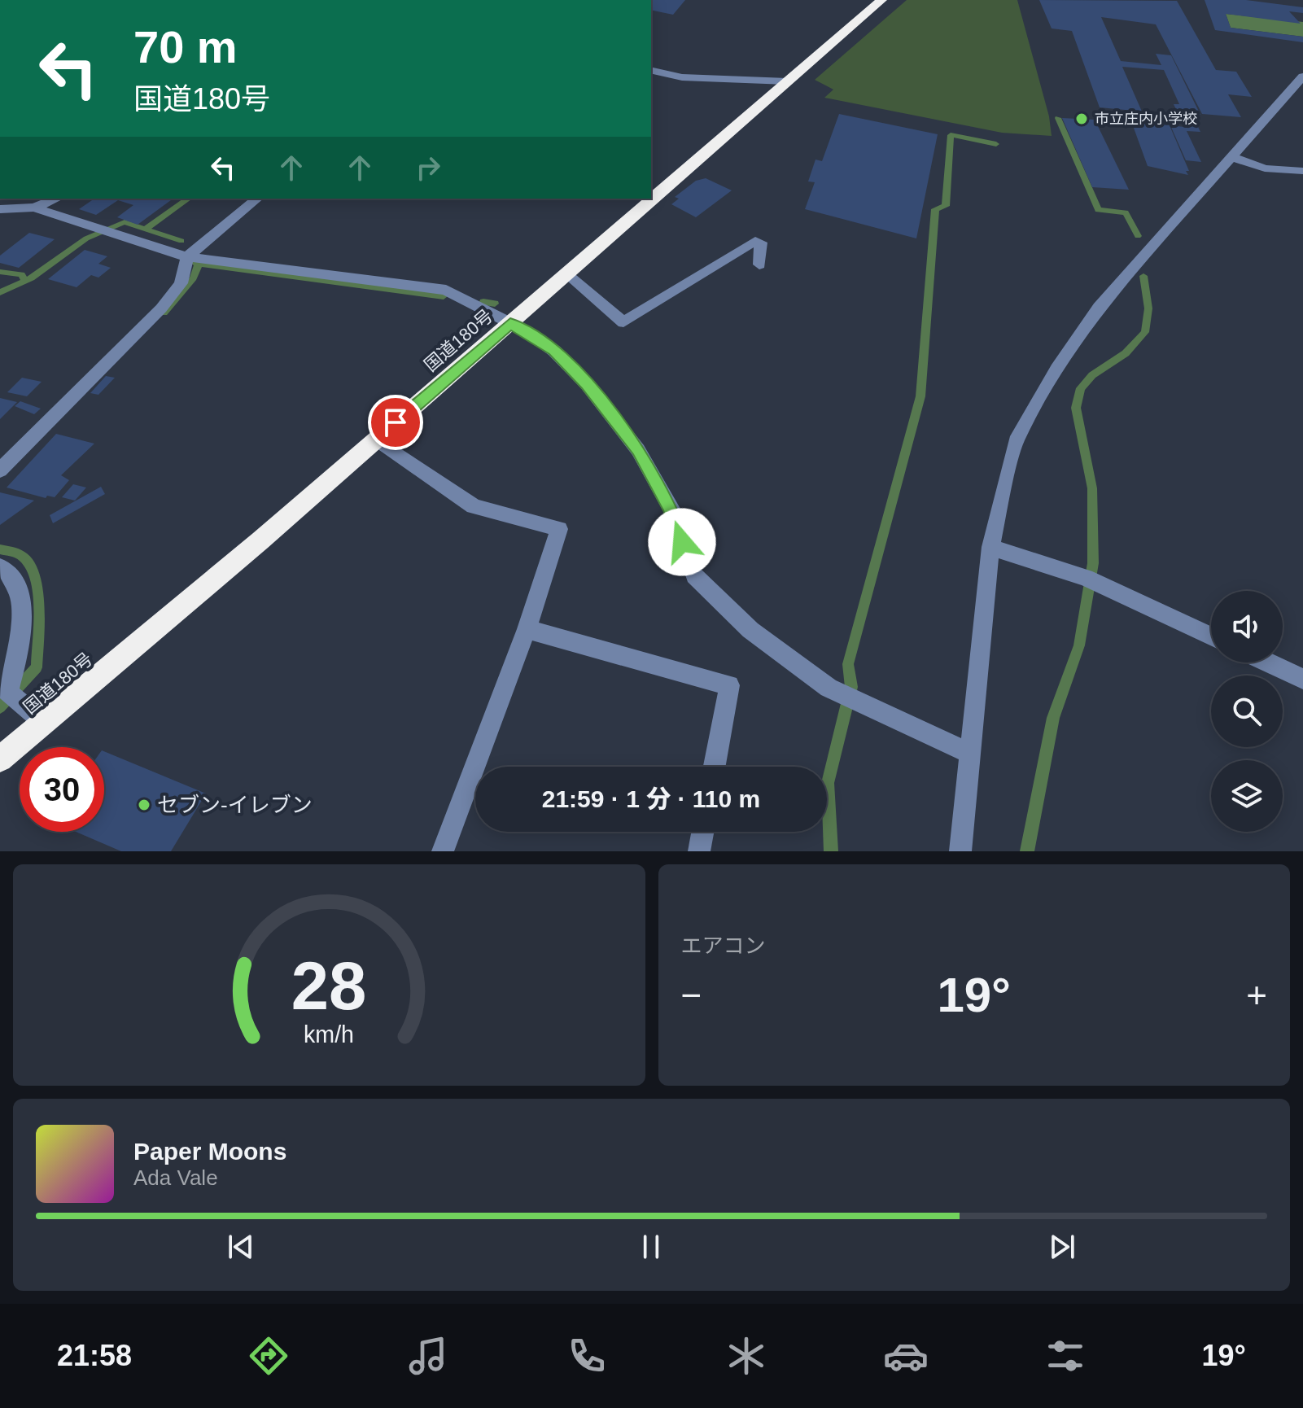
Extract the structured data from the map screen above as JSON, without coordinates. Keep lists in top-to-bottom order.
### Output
{
  "streets": {
    "highway": ["国道180号"]
  },
  "places": ["市立庄内小学校", "セブン-イレブン"],
  "page": {
    "turn": ["70 m", "国道180号"],
    "limit": "30",
    "trip": "21:59 · 1 分 · 110 m",
    "tile": "エアコン",
    "heat": ["−", "19°", "+"],
    "song": ["Paper Moons", "Ada Vale"],
    "tabs": ["21:58", "19°"],
    "gauge": ["28", "km/h"]
  }
}
